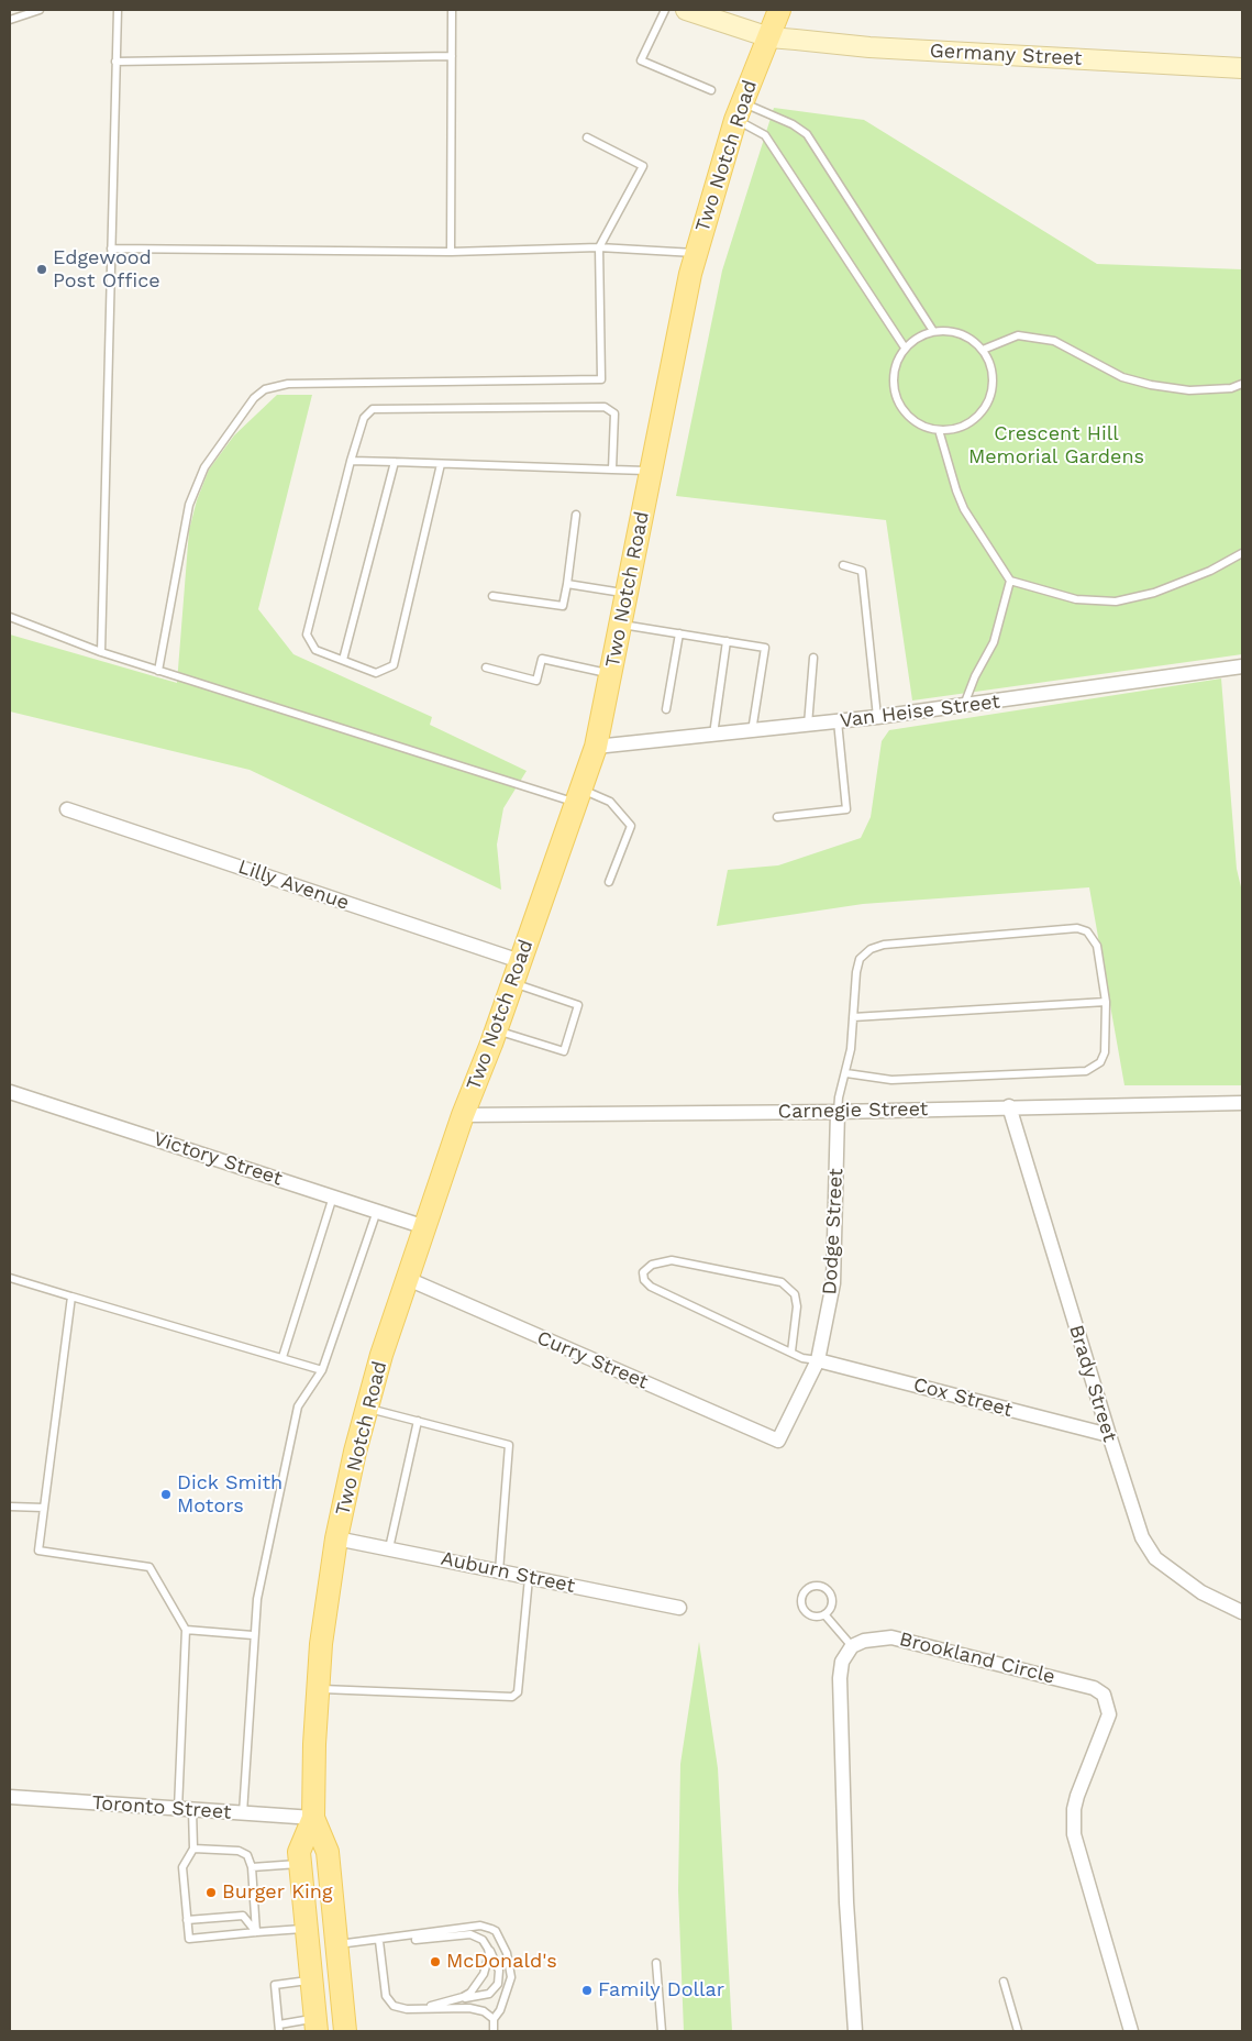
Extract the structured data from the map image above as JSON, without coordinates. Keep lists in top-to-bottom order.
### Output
{
  "streets": {
    "main road": ["Two Notch Road"],
    "street": [
      "Germany Street",
      "Van Heise Street",
      "Lilly Avenue",
      "Carnegie Street",
      "Victory Street",
      "Dodge Street",
      "Curry Street",
      "Brady Street",
      "Cox Street",
      "Auburn Street",
      "Brookland Circle",
      "Toronto Street"
    ]
  },
  "crossings": [
    ["Germany Street", "Two Notch Road"],
    ["Two Notch Road", "Van Heise Street"],
    ["Two Notch Road", "Lilly Avenue"],
    ["Two Notch Road", "Carnegie Street"],
    ["Two Notch Road", "Victory Street"],
    ["Two Notch Road", "Curry Street"],
    ["Two Notch Road", "Auburn Street"],
    ["Two Notch Road", "Toronto Street"],
    ["Carnegie Street", "Dodge Street"],
    ["Carnegie Street", "Brady Street"],
    ["Dodge Street", "Curry Street"],
    ["Dodge Street", "Cox Street"],
    ["Brady Street", "Cox Street"]
  ],
  "parks": ["Crescent Hill Memorial Gardens"],
  "places": [
    "Edgewood Post Office",
    "Dick Smith Motors",
    "Burger King",
    "McDonald's",
    "Family Dollar"
  ]
}
